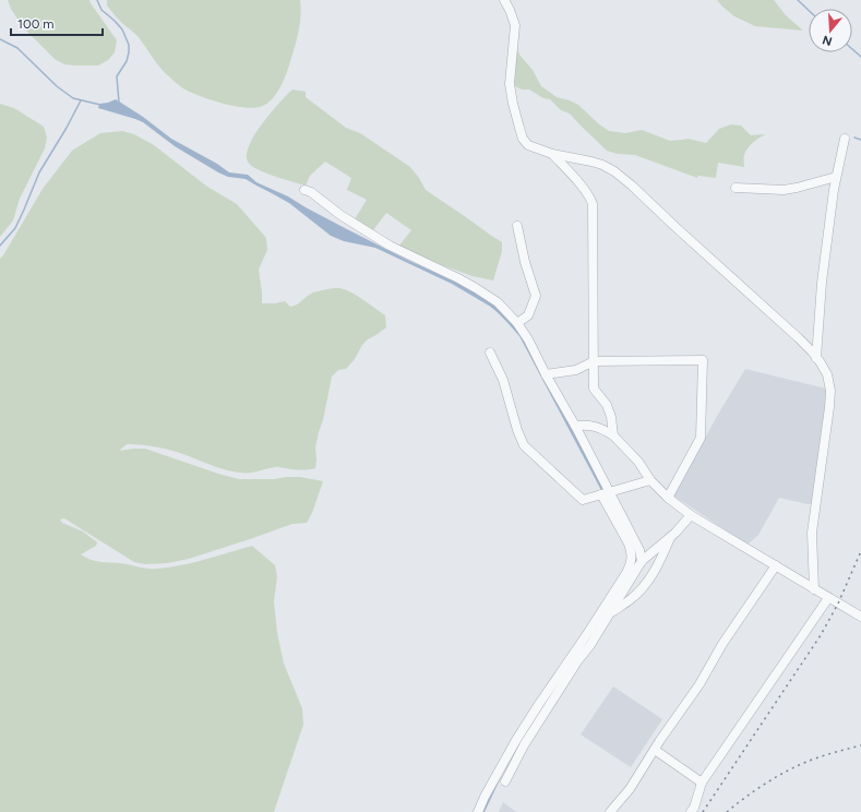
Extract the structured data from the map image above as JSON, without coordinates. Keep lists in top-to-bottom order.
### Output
{
  "scale_bar": "100 m",
  "north": "bottom"
}
